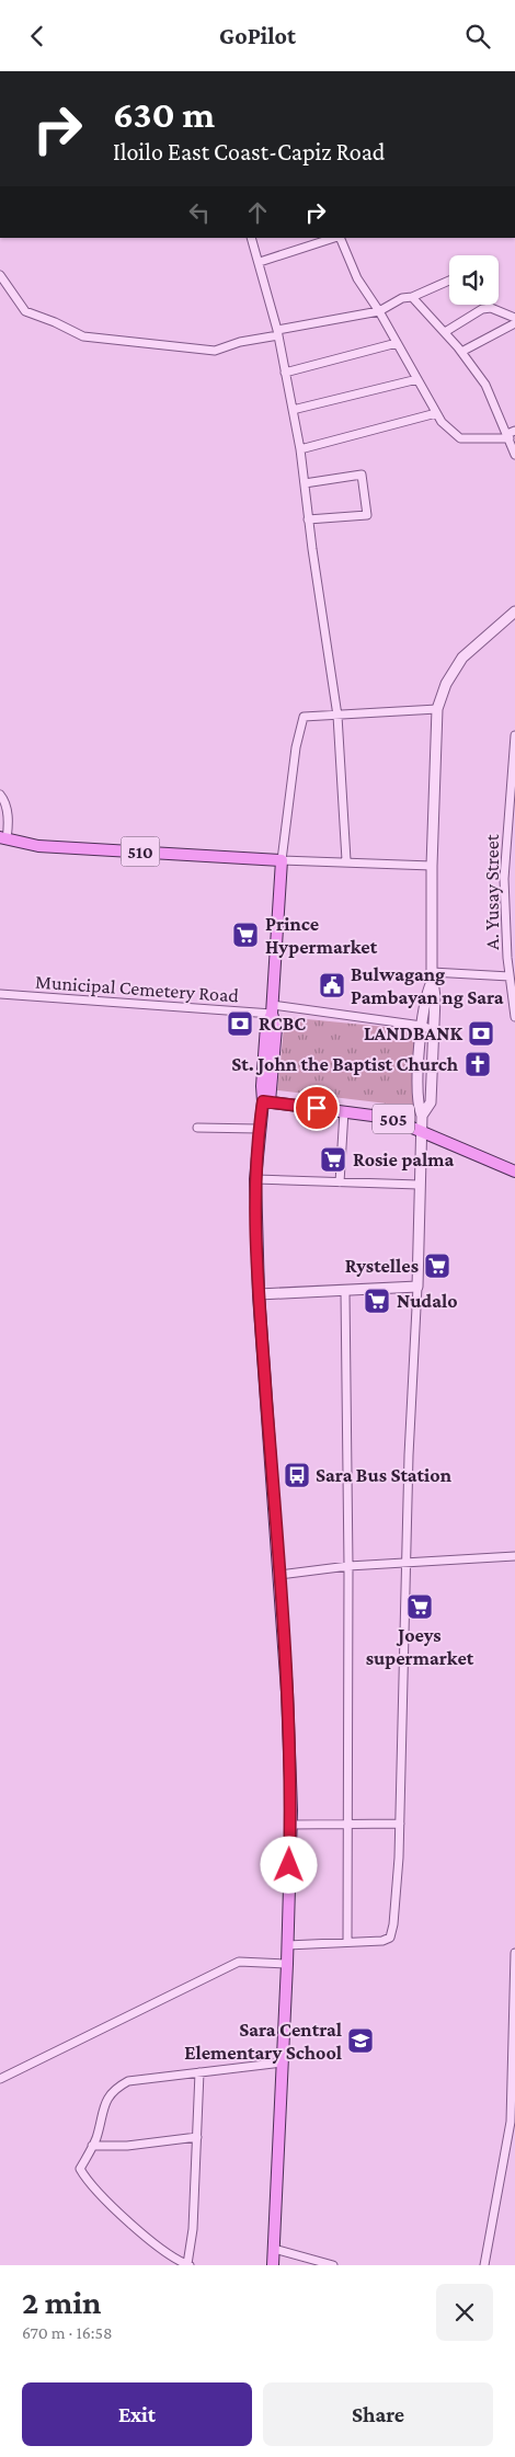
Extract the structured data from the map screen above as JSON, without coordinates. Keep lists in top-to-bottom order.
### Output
{
  "streets": {
    "main road": ["510", "505"],
    "street": ["A. Yusay Street", "Municipal Cemetery Road"]
  },
  "places": {
    "supermarket": [
      "Prince Hypermarket",
      "Rosie palma",
      "Rystelles",
      "Nudalo",
      "Joeys supermarket"
    ],
    "public building": ["Bulwagang Pambayan ng Sara"],
    "bank": ["RCBC", "LANDBANK"],
    "church": ["St. John the Baptist Church"],
    "bus stop": ["Sara Bus Station"],
    "school or university": ["Sara Central Elementary School"]
  },
  "page": {
    "header": "GoPilot",
    "turn": ["630 m", "Iloilo East Coast-Capiz Road"],
    "heading": ["2 min", "670 m · 16:58"],
    "buttons": ["Exit", "Share"]
  }
}
